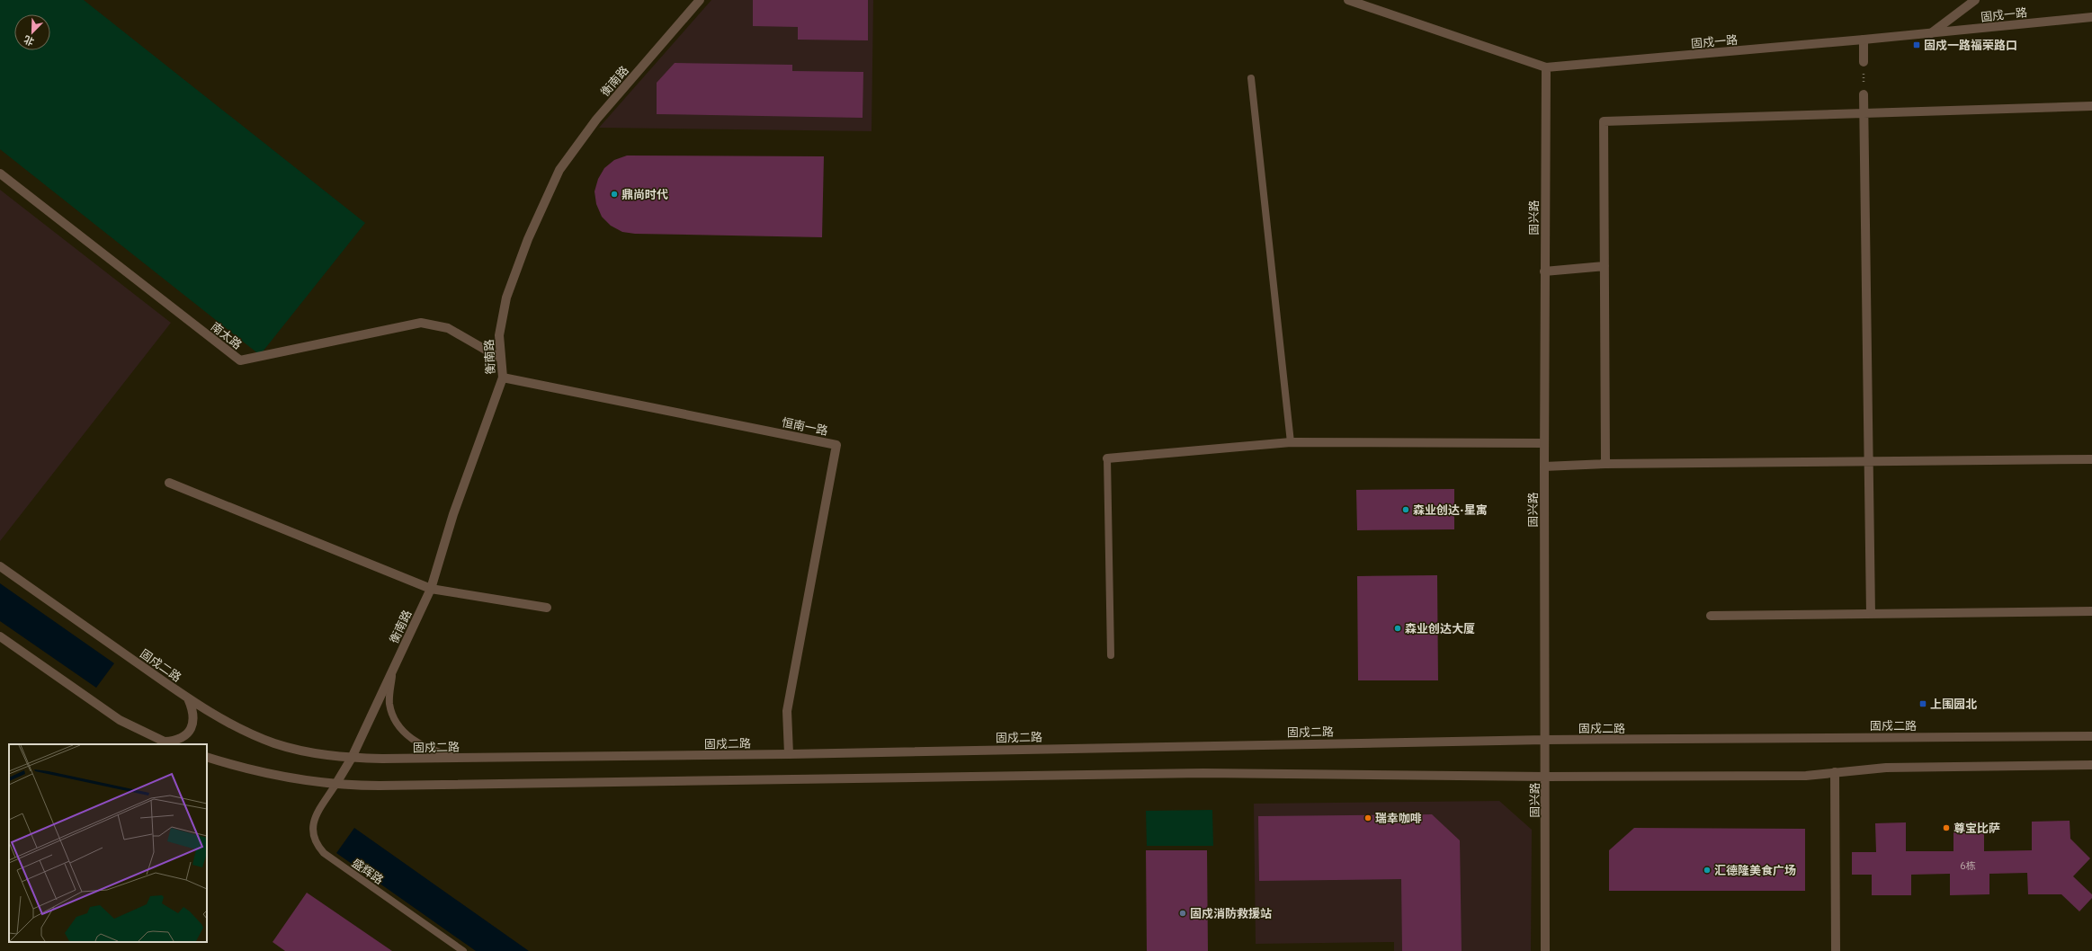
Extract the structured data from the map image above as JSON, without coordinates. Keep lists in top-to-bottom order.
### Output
{
  "streets": {
    "street": [
      "固戍一路",
      "衡南路",
      "固兴路",
      "南太路",
      "恒南一路",
      "固戍二路"
    ],
    "lane": ["盛辉路"]
  },
  "crossings": [
    ["固戍一路", "固兴路"],
    ["衡南路", "南太路"],
    ["衡南路", "恒南一路"],
    ["衡南路", "固戍二路"],
    ["衡南路", "盛辉路"],
    ["固兴路", "固戍二路"],
    ["恒南一路", "固戍二路"]
  ],
  "places": {
    "transit": ["固戍一路福荣路口", "上围园北"],
    "other": [
      "鼎尚时代",
      "森业创达·星寓",
      "森业创达大厦",
      "瑞幸咖啡",
      "尊宝比萨",
      "汇德隆美食广场",
      "固戍消防救援站"
    ]
  },
  "house_numbers": ["6栋"],
  "north": "bottom left"
}
